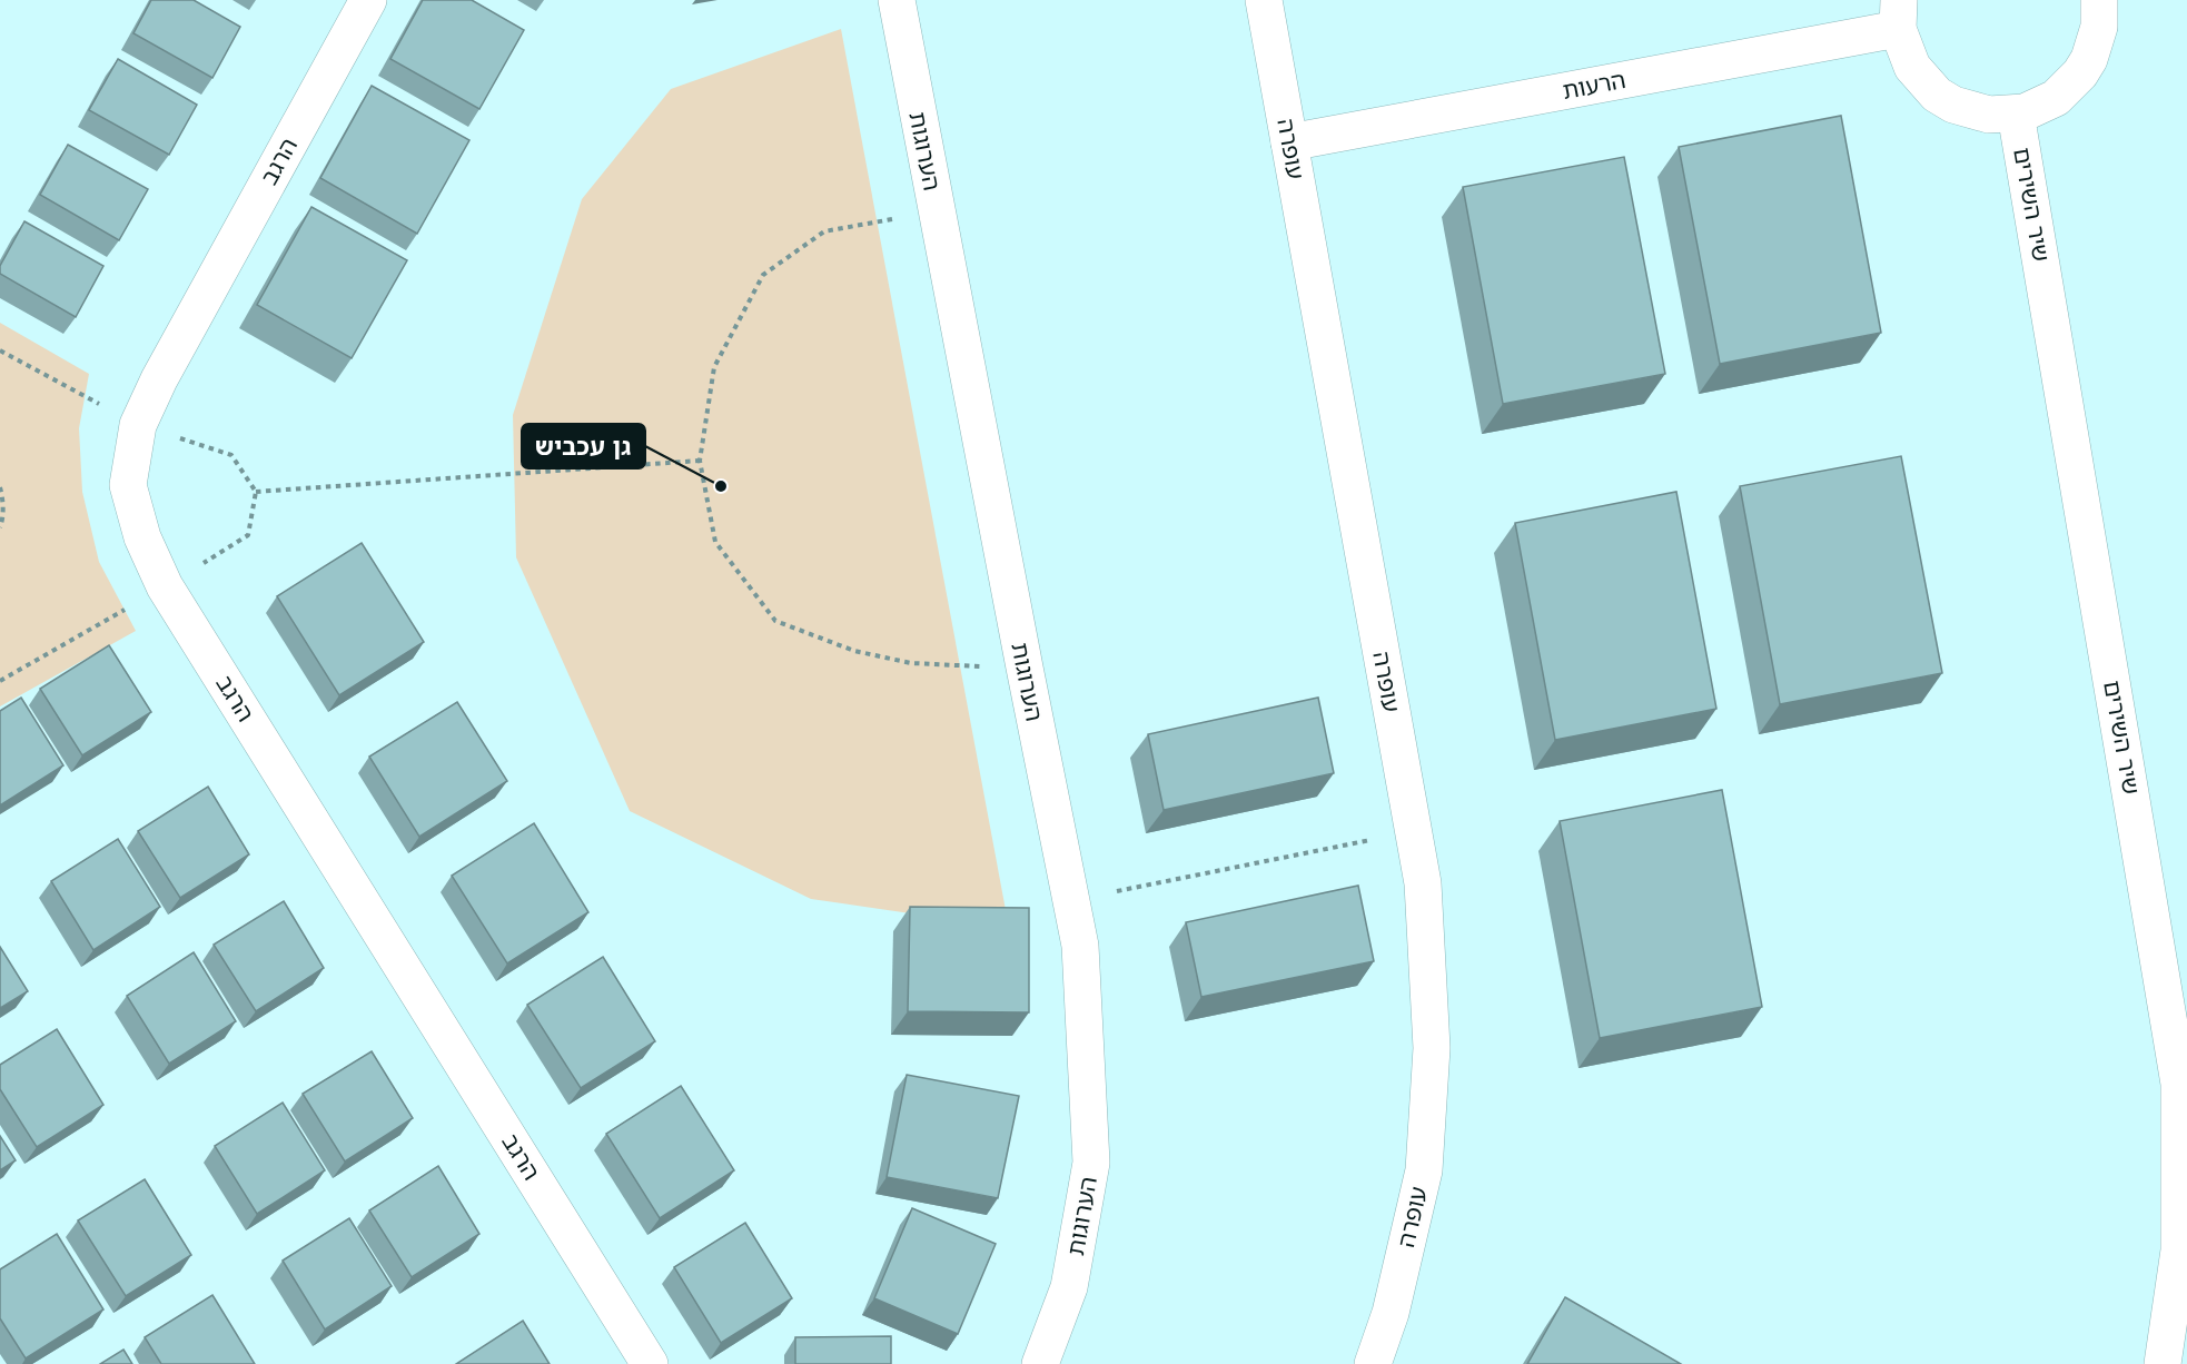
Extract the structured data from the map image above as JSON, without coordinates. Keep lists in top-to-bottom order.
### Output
{
  "streets": {
    "street": [
      "הרעות",
      "עופרה",
      "הערוגות",
      "הרגב",
      "שיר השירים"
    ]
  },
  "crossings": [
    ["הרעות", "עופרה"]
  ],
  "places": ["גן עכביש"]
}
